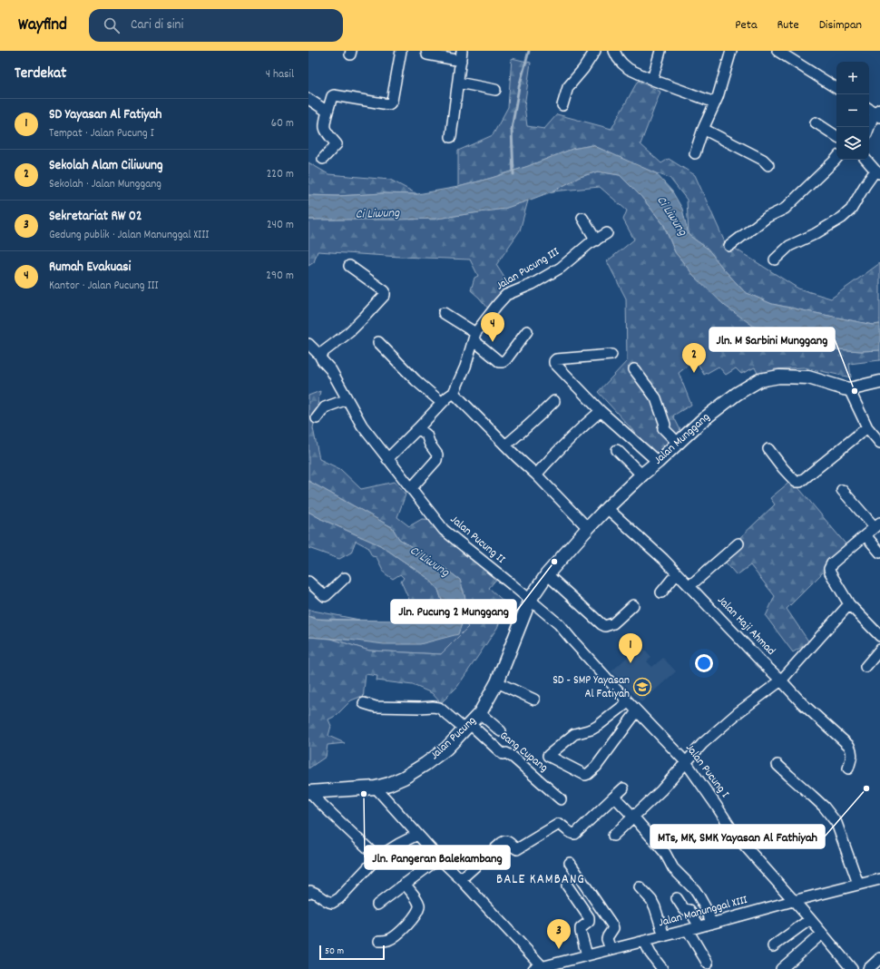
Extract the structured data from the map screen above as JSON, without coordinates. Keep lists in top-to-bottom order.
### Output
{
  "streets": {
    "street": [
      "Jalan Pucung III",
      "Jalan Munggang",
      "Jalan Pucung II",
      "Jalan Haji Ahmad",
      "Jalan Pucung",
      "Gang Cupang",
      "Jalan Pucung I",
      "Jalan Manunggal XIII"
    ]
  },
  "crossings": [
    ["Jalan Munggang", "Jalan Pucung II"],
    ["Jalan Munggang", "Jalan Haji Ahmad"],
    ["Jalan Munggang", "Jalan Pucung"],
    ["Jalan Munggang", "Jalan Pucung I"],
    ["Jalan Pucung II", "Jalan Pucung"],
    ["Jalan Pucung II", "Jalan Pucung I"],
    ["Jalan Pucung", "Gang Cupang"],
    ["Jalan Pucung", "Jalan Pucung I"],
    ["Jalan Pucung I", "Jalan Manunggal XIII"]
  ],
  "districts": ["BALE KAMBANG"],
  "water": ["Ci Liwung"],
  "places": {
    "other": [
      "Jln. M Sarbini Munggang",
      "Jln. Pucung 2 Munggang",
      "MTs, MK, SMK Yayasan Al Fathiyah",
      "Jln. Pangeran Balekambang"
    ],
    "school or university": ["SD - SMP Yayasan Al Fatiyah"]
  },
  "scale_bar": "50 m",
  "page": {
    "header": "Wayfind",
    "search": "Cari di sini",
    "nav": ["Peta", "Rute", "Disimpan"],
    "heading": ["Terdekat", "4 hasil"],
    "map_buttons": ["+", "−"],
    "list": [
      {
        "mark": "1",
        "name": "SD Yayasan Al Fatiyah",
        "note": "Tempat · Jalan Pucung I",
        "value": "60 m"
      },
      {
        "mark": "2",
        "name": "Sekolah Alam Ciliwung",
        "note": "Sekolah · Jalan Munggang",
        "value": "220 m"
      },
      {
        "mark": "3",
        "name": "Sekretariat RW 02",
        "note": "Gedung publik · Jalan Manunggal XIII",
        "value": "240 m"
      },
      {
        "mark": "4",
        "name": "Rumah Evakuasi",
        "note": "Kantor · Jalan Pucung III",
        "value": "290 m"
      }
    ],
    "pins": [
      "4",
      "2",
      "1",
      "3"
    ],
    "scale": "50 m"
  }
}
